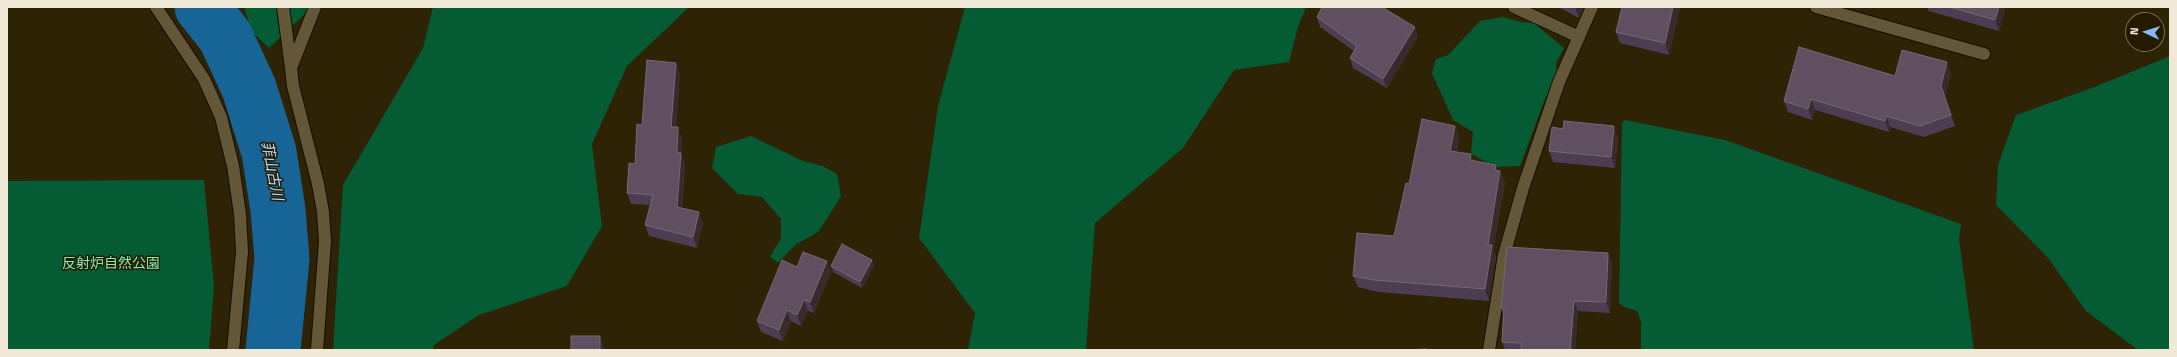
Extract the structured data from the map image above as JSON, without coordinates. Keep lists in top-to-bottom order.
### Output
{
  "water": ["菲山古川"],
  "parks": ["反射炉自然公園"],
  "north": "left"
}
